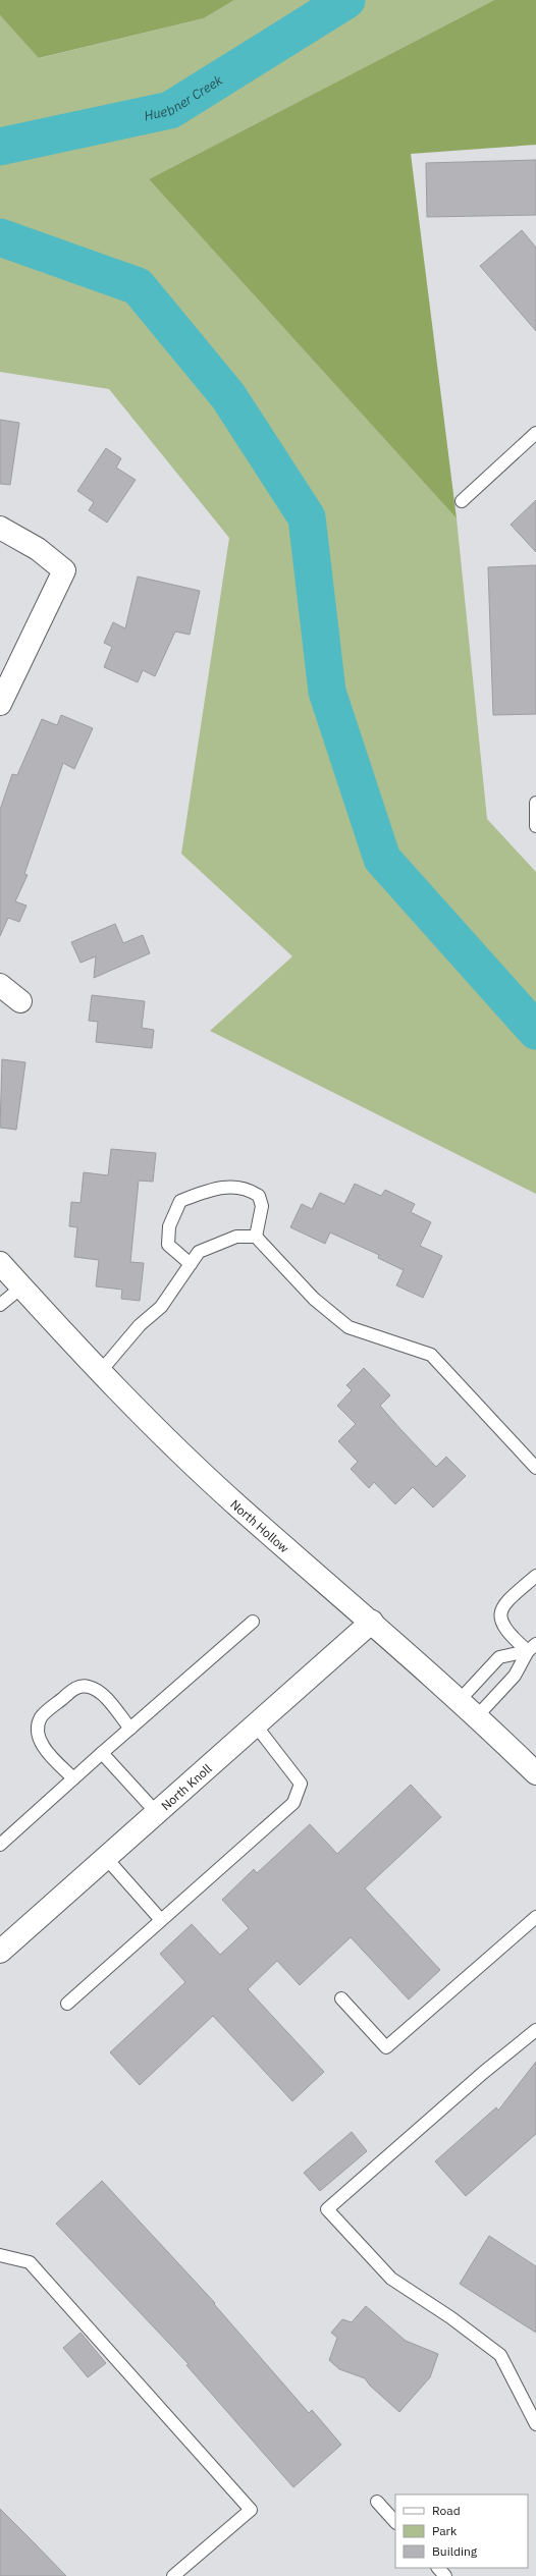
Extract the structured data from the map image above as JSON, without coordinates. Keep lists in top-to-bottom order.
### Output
{
  "streets": {
    "street": ["North Hollow", "North Knoll"]
  },
  "crossings": [
    ["North Hollow", "North Knoll"]
  ],
  "water": ["Huebner Creek"],
  "legend": ["Road", "Park", "Building"]
}
